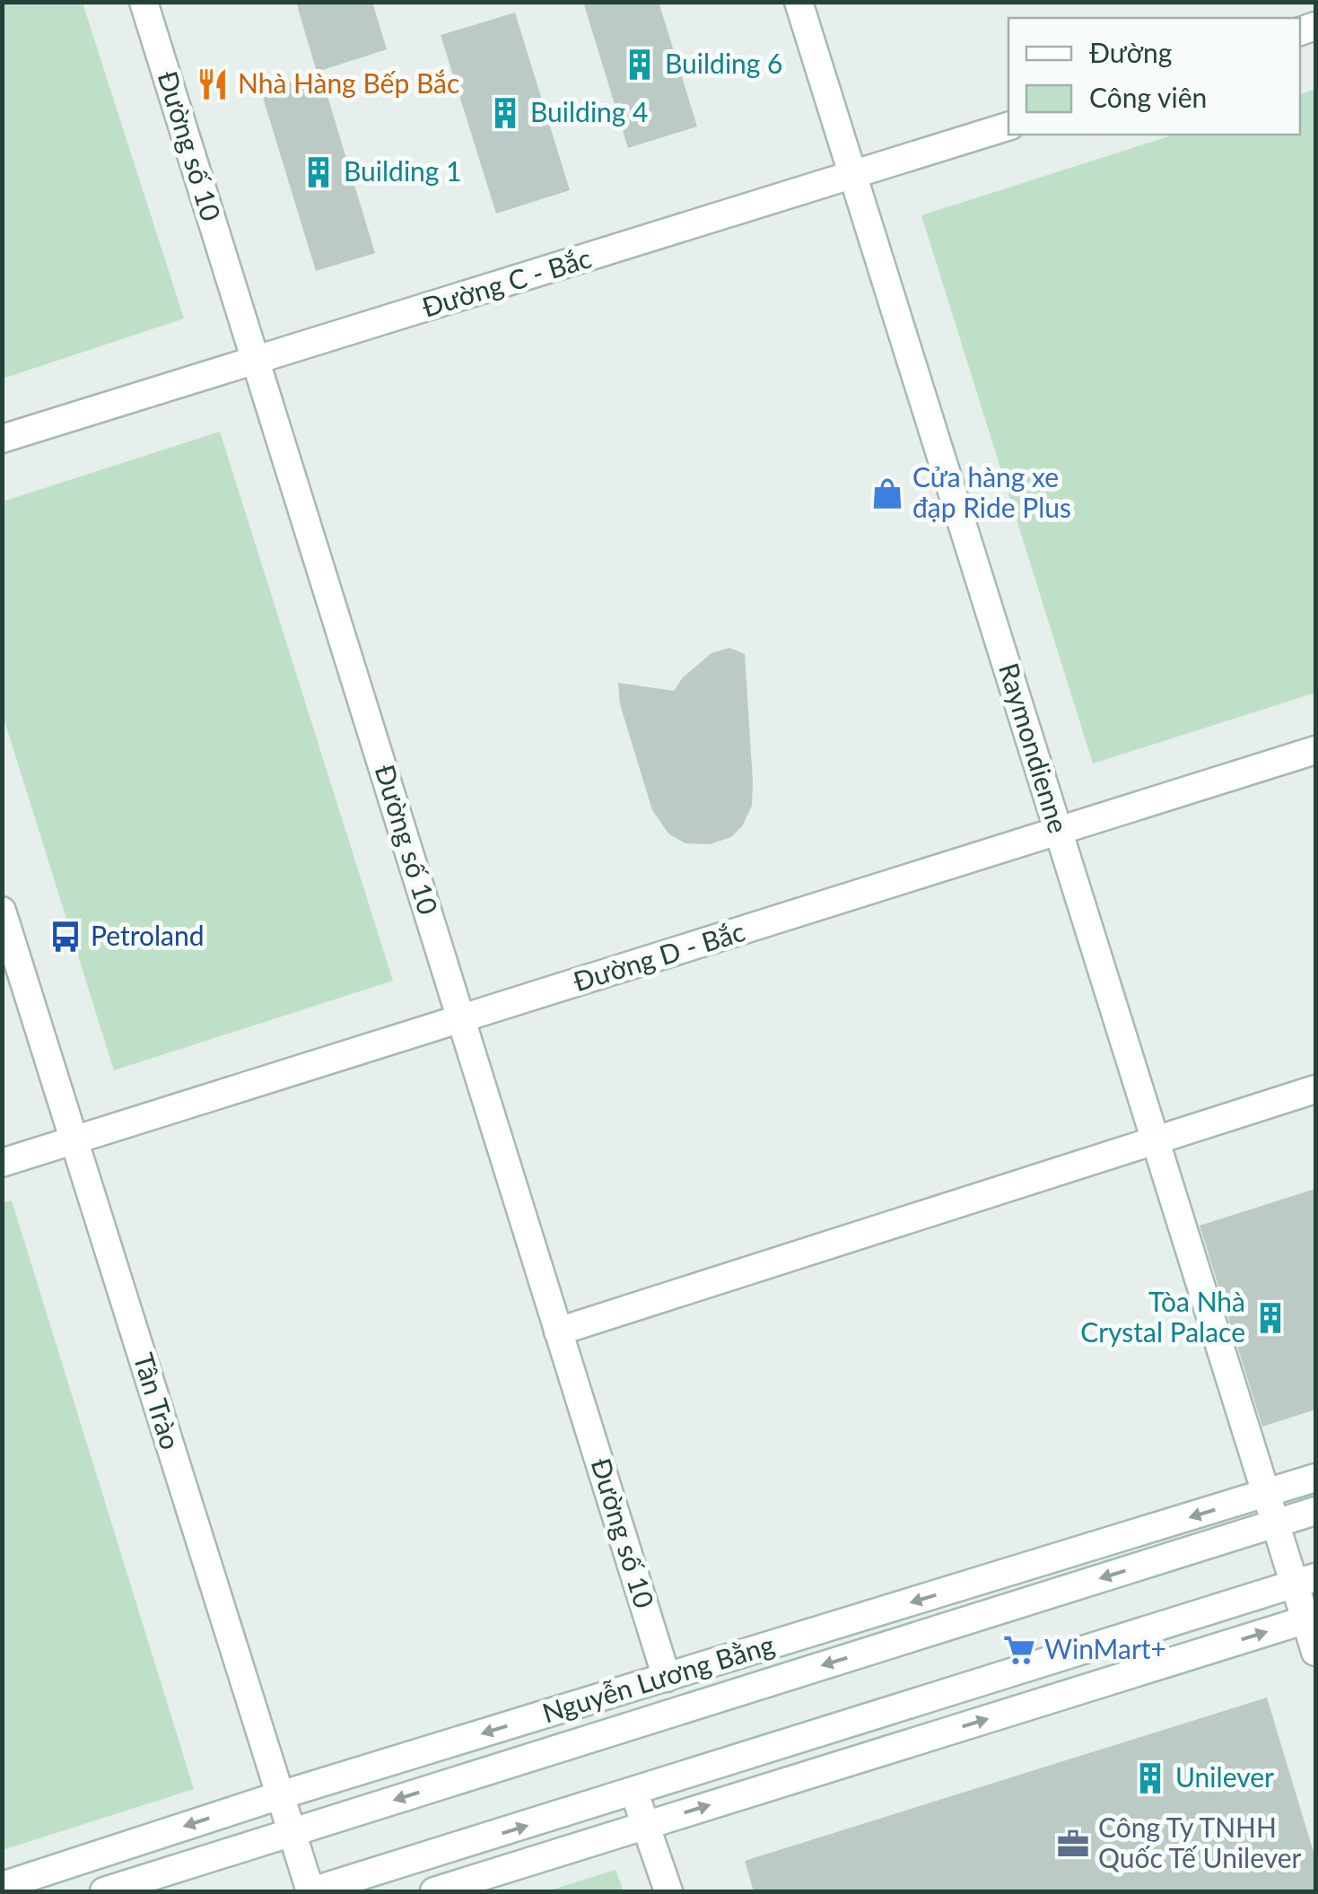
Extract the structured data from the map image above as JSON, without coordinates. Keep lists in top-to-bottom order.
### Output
{
  "streets": {
    "street": [
      "Đường số 10",
      "Đường C - Bắc",
      "Raymondienne",
      "Đường D - Bắc",
      "Tân Trào",
      "Nguyễn Lương Bằng"
    ]
  },
  "crossings": [
    ["Đường số 10", "Đường C - Bắc"],
    ["Đường số 10", "Đường D - Bắc"],
    ["Đường số 10", "Nguyễn Lương Bằng"],
    ["Đường C - Bắc", "Raymondienne"],
    ["Raymondienne", "Đường D - Bắc"],
    ["Raymondienne", "Nguyễn Lương Bằng"],
    ["Đường D - Bắc", "Tân Trào"],
    ["Tân Trào", "Nguyễn Lương Bằng"]
  ],
  "places": {
    "building": [
      "Building 6",
      "Building 4",
      "Building 1",
      "Tòa Nhà Crystal Palace",
      "Unilever"
    ],
    "restaurant": ["Nhà Hàng Bếp Bắc"],
    "shop": ["Cửa hàng xe đạp Ride Plus"],
    "bus stop": ["Petroland"],
    "supermarket": ["WinMart+"],
    "office": ["Công Ty TNHH Quốc Tế Unilever"]
  },
  "legend": ["Đường", "Công viên"]
}
